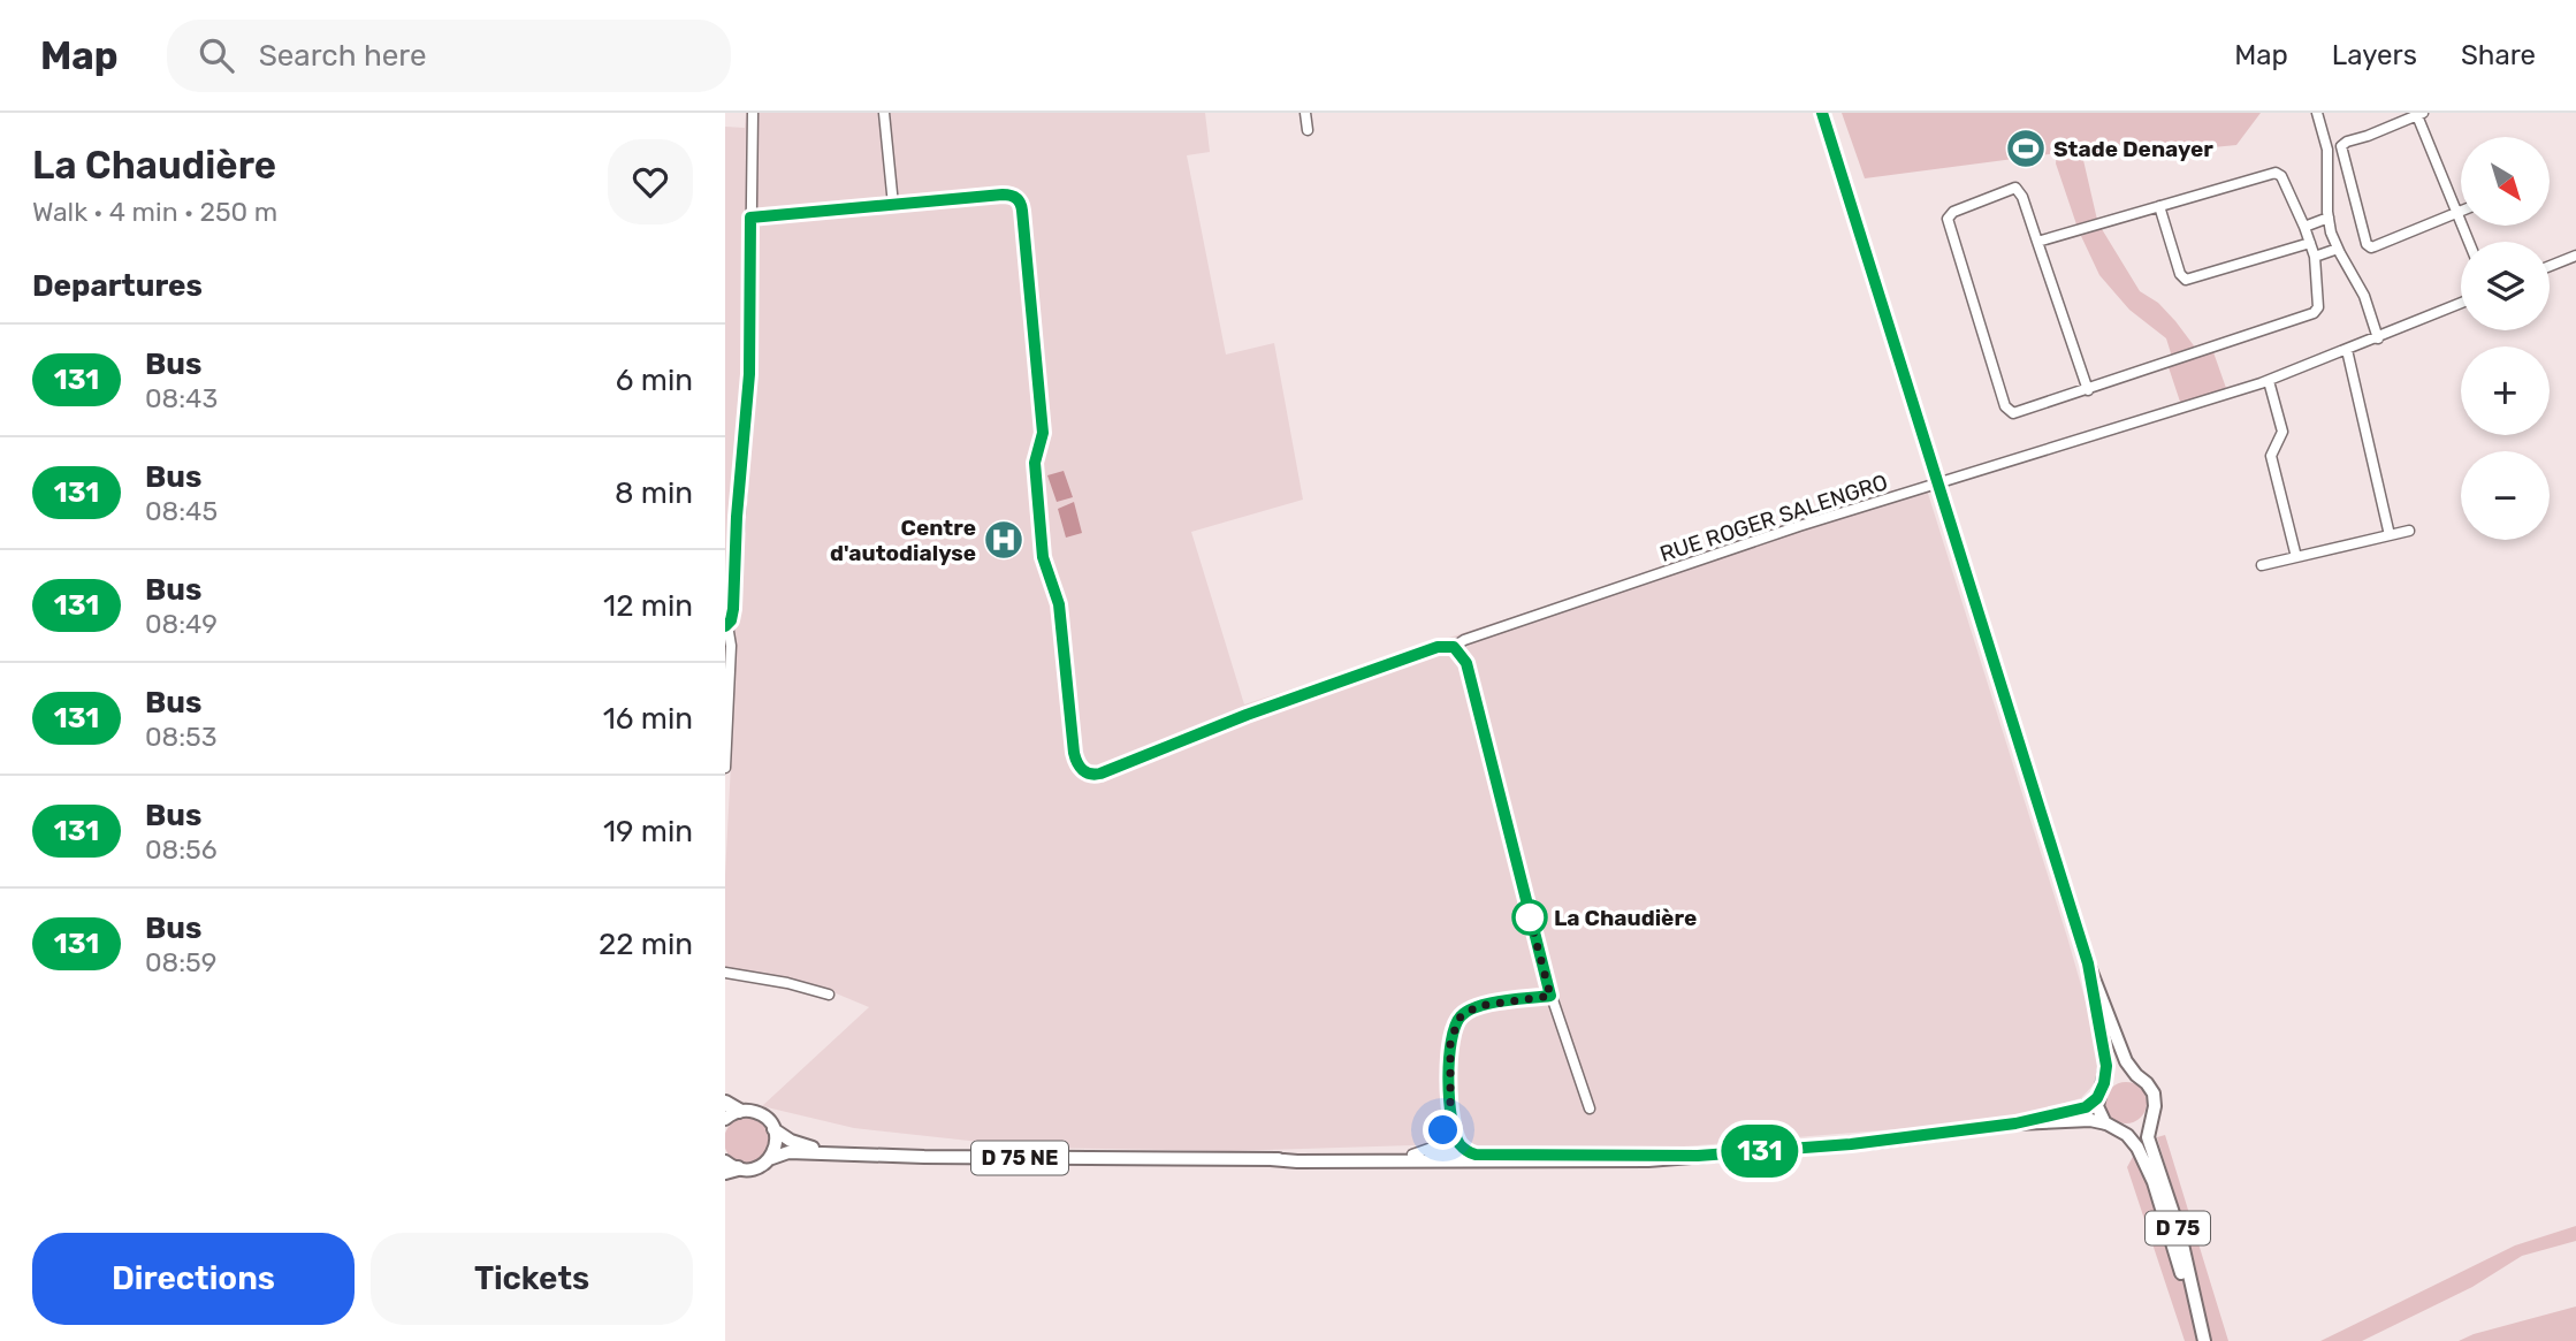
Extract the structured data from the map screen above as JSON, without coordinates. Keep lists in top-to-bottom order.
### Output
{
  "streets": {
    "main road": ["D 75 NE", "D 75"],
    "street": ["RUE ROGER SALENGRO"]
  },
  "crossings": [
    ["D 75 NE", "D 75"]
  ],
  "places": {
    "sports": ["Stade Denayer"],
    "hospital": ["Centre d'autodialyse"],
    "other": ["La Chaudière"]
  },
  "lines": ["bus line 131"],
  "north": "bottom right",
  "page": {
    "header": "Map",
    "search": "Search here",
    "nav": ["Map", "Layers", "Share"],
    "heading": [
      ["La Chaudière", "Walk · 4 min · 250 m"],
      "Departures"
    ],
    "on_map": "131",
    "map_buttons": ["+", "−"],
    "list": [
      {
        "mark": "131",
        "name": "Bus",
        "note": "08:43",
        "value": "6 min"
      },
      {
        "mark": "131",
        "name": "Bus",
        "note": "08:45",
        "value": "8 min"
      },
      {
        "mark": "131",
        "name": "Bus",
        "note": "08:49",
        "value": "12 min"
      },
      {
        "mark": "131",
        "name": "Bus",
        "note": "08:53",
        "value": "16 min"
      },
      {
        "mark": "131",
        "name": "Bus",
        "note": "08:56",
        "value": "19 min"
      },
      {
        "mark": "131",
        "name": "Bus",
        "note": "08:59",
        "value": "22 min"
      }
    ],
    "buttons": ["Directions", "Tickets"]
  }
}
